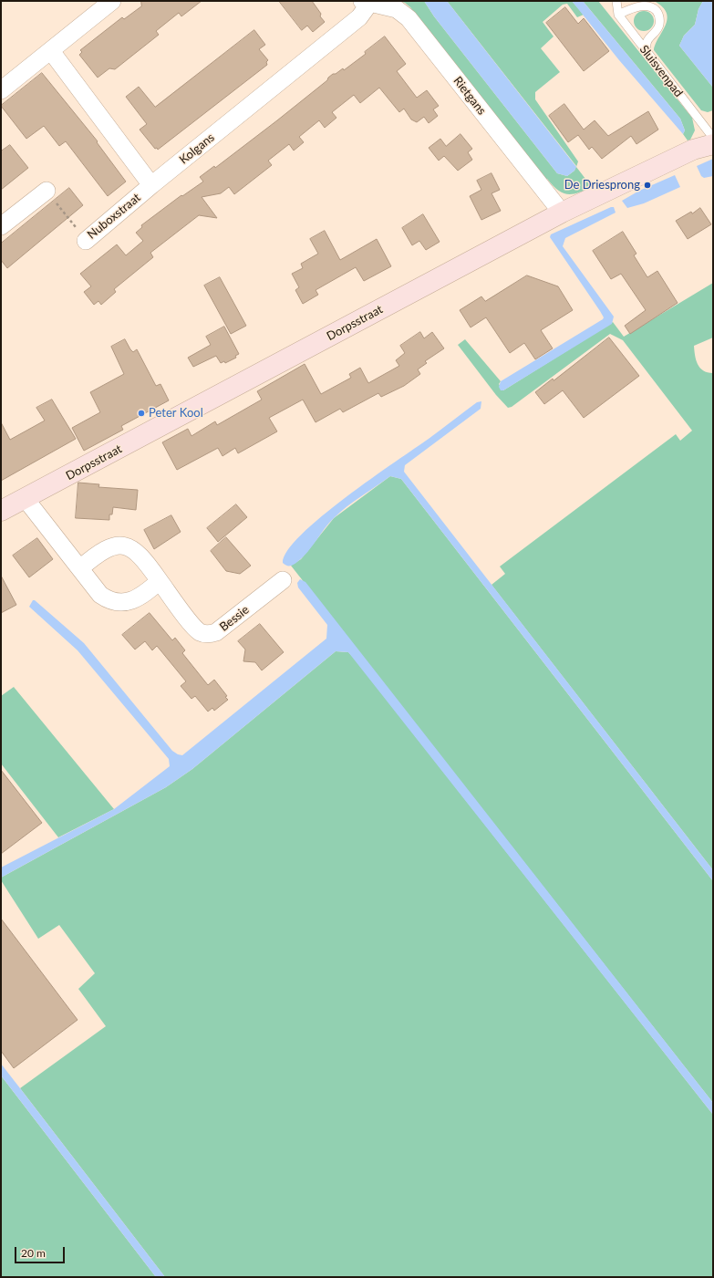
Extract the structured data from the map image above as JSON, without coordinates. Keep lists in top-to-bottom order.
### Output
{
  "streets": {
    "street": [
      "Rietgans",
      "Kolgans",
      "Nuboxstraat",
      "Dorpsstraat",
      "Bessie"
    ],
    "lane": ["Sluisvenpad"]
  },
  "crossings": [
    ["Rietgans", "Kolgans"],
    ["Rietgans", "Dorpsstraat"],
    ["Kolgans", "Nuboxstraat"]
  ],
  "places": ["De Driesprong", "Peter Kool"],
  "scale_bar": "20 m"
}
